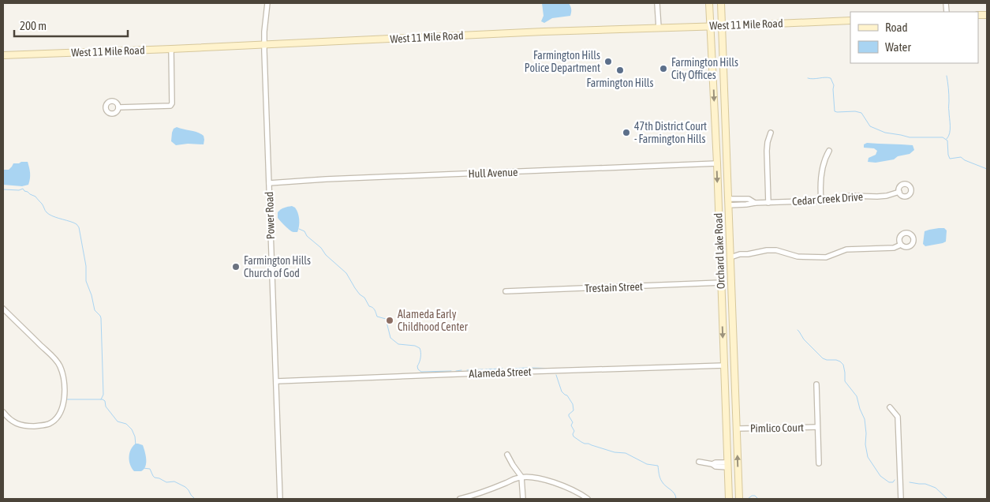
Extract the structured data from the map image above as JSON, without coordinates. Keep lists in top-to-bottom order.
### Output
{
  "streets": {
    "main road": ["West 11 Mile Road", "Orchard Lake Road"],
    "street": [
      "Hull Avenue",
      "Cedar Creek Drive",
      "Power Road",
      "Trestain Street",
      "Alameda Street",
      "Pimlico Court"
    ]
  },
  "crossings": [
    ["West 11 Mile Road", "Power Road"],
    ["West 11 Mile Road", "Orchard Lake Road"],
    ["Hull Avenue", "Power Road"],
    ["Hull Avenue", "Orchard Lake Road"],
    ["Cedar Creek Drive", "Orchard Lake Road"],
    ["Power Road", "Alameda Street"],
    ["Orchard Lake Road", "Trestain Street"],
    ["Orchard Lake Road", "Alameda Street"],
    ["Orchard Lake Road", "Pimlico Court"]
  ],
  "places": [
    "Farmington Hills Police Department",
    "Farmington Hills City Offices",
    "Farmington Hills",
    "47th District Court - Farmington Hills",
    "Farmington Hills Church of God",
    "Alameda Early Childhood Center"
  ],
  "legend": ["Road", "Water"],
  "scale_bar": "200 m"
}
